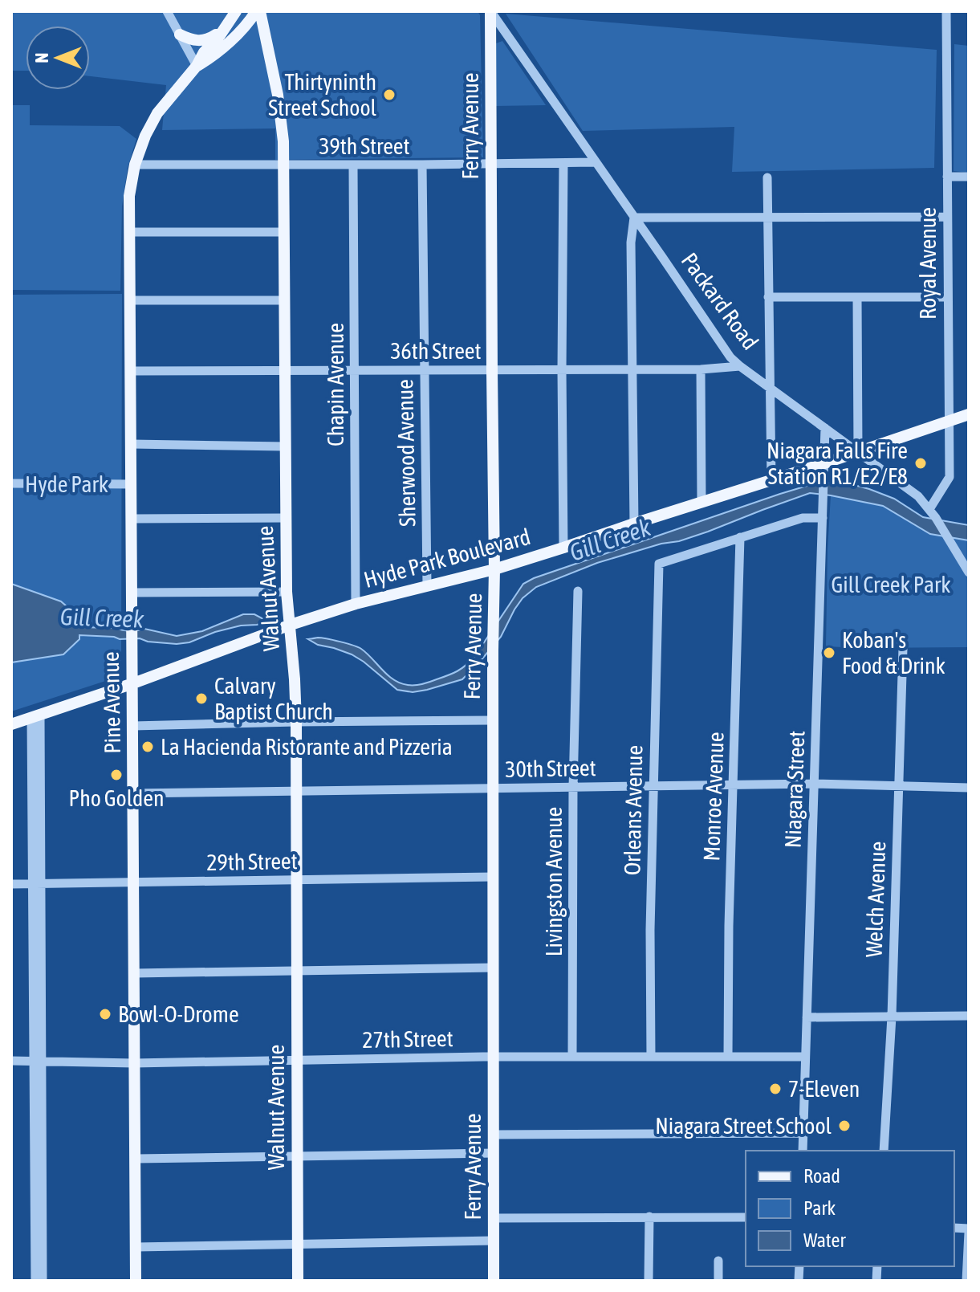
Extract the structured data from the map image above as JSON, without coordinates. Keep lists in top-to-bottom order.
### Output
{
  "streets": {
    "main road": [
      "Ferry Avenue",
      "Hyde Park Boulevard",
      "Walnut Avenue",
      "Pine Avenue"
    ],
    "street": [
      "39th Street",
      "Royal Avenue",
      "Packard Road",
      "36th Street",
      "Chapin Avenue",
      "Sherwood Avenue",
      "30th Street",
      "Niagara Street",
      "Monroe Avenue",
      "Orleans Avenue",
      "29th Street",
      "Livingston Avenue",
      "Welch Avenue",
      "27th Street"
    ]
  },
  "crossings": [
    ["Ferry Avenue", "39th Street"],
    ["Ferry Avenue", "Packard Road"],
    ["Ferry Avenue", "36th Street"],
    ["Ferry Avenue", "Hyde Park Boulevard"],
    ["Ferry Avenue", "30th Street"],
    ["Ferry Avenue", "29th Street"],
    ["Ferry Avenue", "27th Street"],
    ["39th Street", "Packard Road"],
    ["39th Street", "Chapin Avenue"],
    ["39th Street", "Sherwood Avenue"],
    ["39th Street", "Walnut Avenue"],
    ["39th Street", "Pine Avenue"],
    ["Royal Avenue", "Packard Road"],
    ["Royal Avenue", "Hyde Park Boulevard"],
    ["Packard Road", "36th Street"],
    ["Packard Road", "Hyde Park Boulevard"],
    ["Packard Road", "Niagara Street"],
    ["36th Street", "Chapin Avenue"],
    ["36th Street", "Sherwood Avenue"],
    ["36th Street", "Walnut Avenue"],
    ["36th Street", "Pine Avenue"],
    ["Chapin Avenue", "Hyde Park Boulevard"],
    ["Sherwood Avenue", "Hyde Park Boulevard"],
    ["Hyde Park Boulevard", "Walnut Avenue"],
    ["Hyde Park Boulevard", "Pine Avenue"],
    ["Hyde Park Boulevard", "Niagara Street"],
    ["Walnut Avenue", "30th Street"],
    ["Walnut Avenue", "29th Street"],
    ["Walnut Avenue", "27th Street"],
    ["Pine Avenue", "30th Street"],
    ["Pine Avenue", "29th Street"],
    ["Pine Avenue", "27th Street"],
    ["30th Street", "Niagara Street"],
    ["30th Street", "Monroe Avenue"],
    ["30th Street", "Orleans Avenue"],
    ["30th Street", "Livingston Avenue"],
    ["30th Street", "Welch Avenue"],
    ["Niagara Street", "27th Street"],
    ["Monroe Avenue", "Orleans Avenue"],
    ["Monroe Avenue", "27th Street"],
    ["Orleans Avenue", "27th Street"],
    ["Livingston Avenue", "27th Street"]
  ],
  "water": ["Gill Creek"],
  "parks": ["Hyde Park", "Gill Creek Park"],
  "places": [
    "Thirtyninth Street School",
    "Niagara Falls Fire Station R1/E2/E8",
    "Koban's Food & Drink",
    "Calvary Baptist Church",
    "La Hacienda Ristorante and Pizzeria",
    "Pho Golden",
    "Bowl-O-Drome",
    "7-Eleven",
    "Niagara Street School"
  ],
  "legend": ["Road", "Park", "Water"],
  "north": "left"
}
